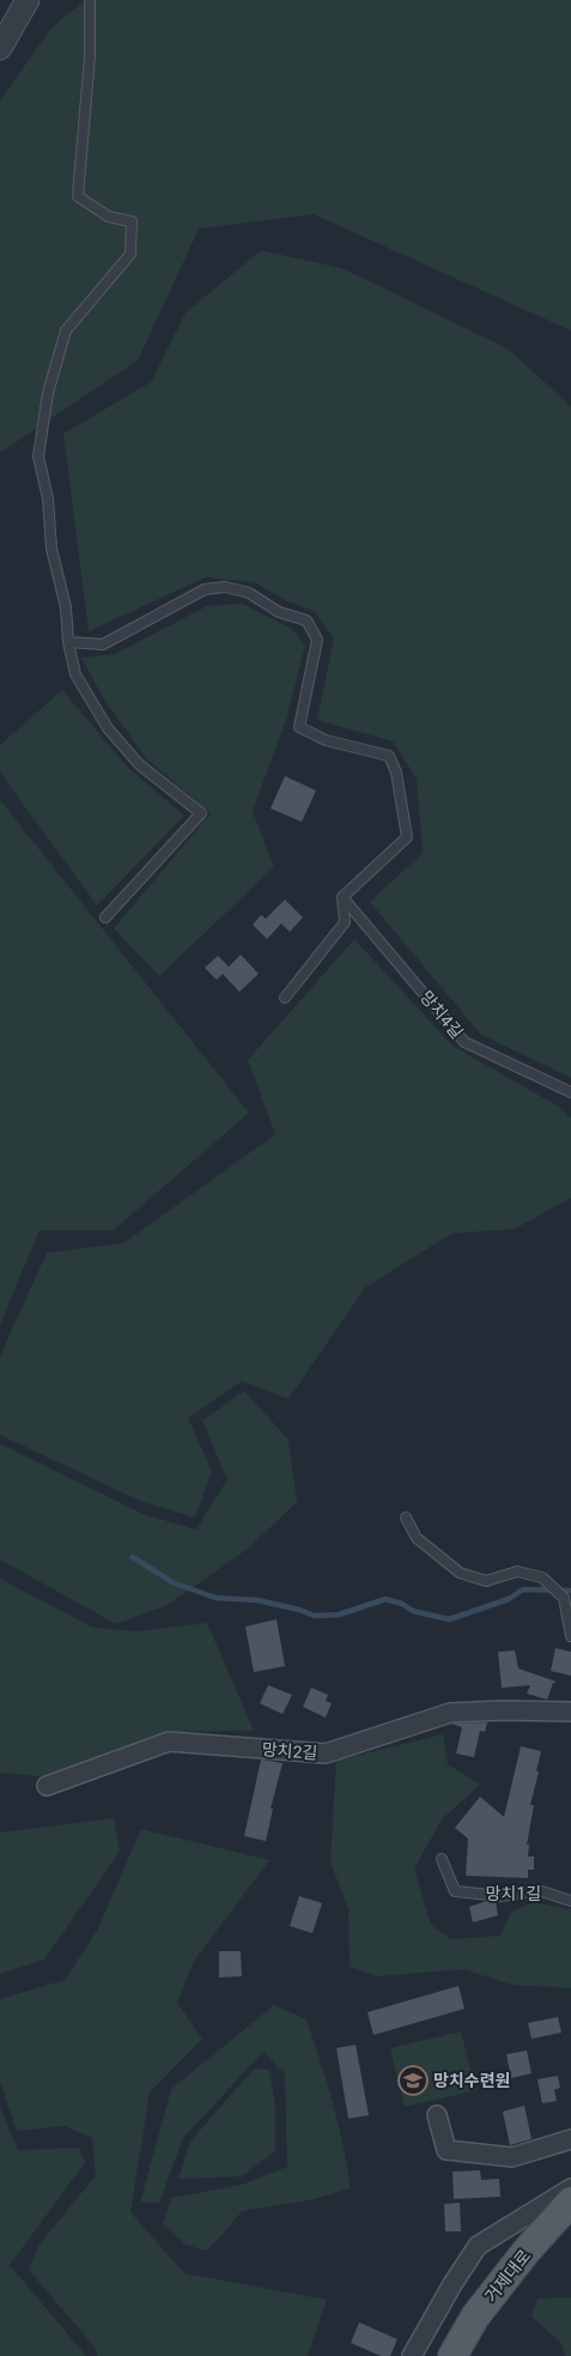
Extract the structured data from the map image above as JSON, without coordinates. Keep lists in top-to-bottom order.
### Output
{
  "streets": {
    "main road": ["거제대로"],
    "street": ["망치2길"],
    "lane": ["망치4길", "망치1길"]
  },
  "places": {
    "school or university": ["망치수련원"]
  }
}
